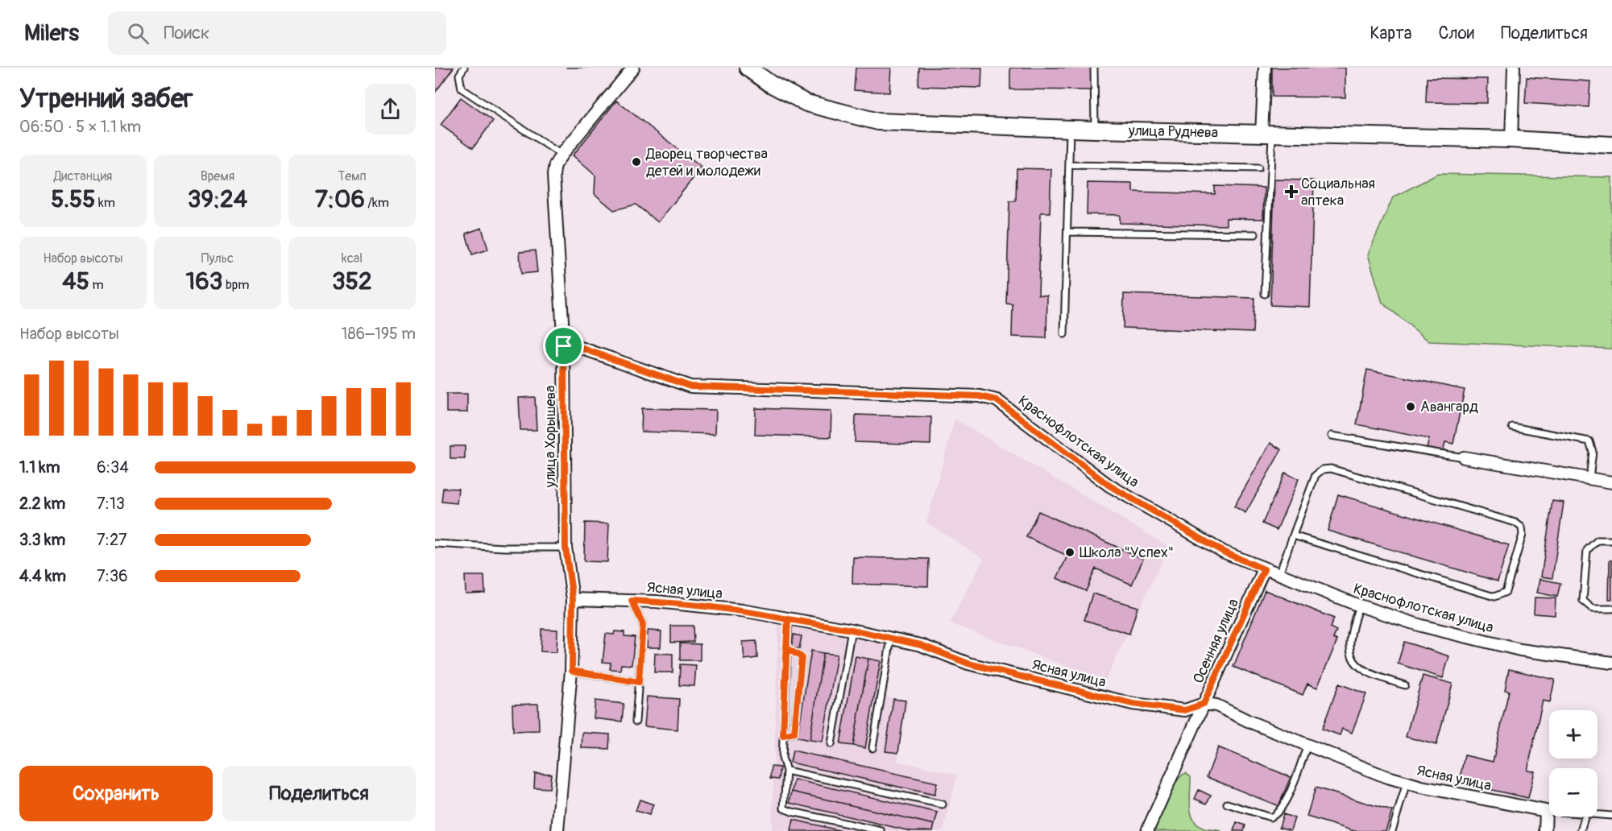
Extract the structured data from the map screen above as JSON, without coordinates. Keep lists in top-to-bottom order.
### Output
{
  "streets": {
    "main road": ["улица Руднева"],
    "street": [
      "улица Хорышева",
      "Краснофлотская улица",
      "Ясная улица",
      "Осенняя улица"
    ]
  },
  "crossings": [
    ["улица Хорышева", "Краснофлотская улица"],
    ["улица Хорышева", "Ясная улица"],
    ["Краснофлотская улица", "Осенняя улица"],
    ["Ясная улица", "Осенняя улица"]
  ],
  "places": {
    "other": ["Дворец творчества детей и молодежи", "Авангард", "Школа \"Успех\""],
    "health": ["Социальная аптека"]
  },
  "page": {
    "header": "Milers",
    "search": "Поиск",
    "nav": ["Карта", "Слои", "Поделиться"],
    "heading": ["Утренний забег", "06:50 · 5 × 1.1 km"],
    "stats": [
      ["Дистанция", "5.55 km"],
      ["Время", "39:24"],
      ["Темп", "7:06 /km"],
      ["Набор высоты", "45 m"],
      ["Пульс", "163 bpm"],
      ["kcal", "352"]
    ],
    "chart": ["Набор высоты", "186–195 m"],
    "list": [
      {
        "name": "1.1 km",
        "note": "6:34"
      },
      {
        "name": "2.2 km",
        "note": "7:13"
      },
      {
        "name": "3.3 km",
        "note": "7:27"
      },
      {
        "name": "4.4 km",
        "note": "7:36"
      }
    ],
    "map_buttons": ["+", "−"],
    "buttons": ["Сохранить", "Поделиться"]
  }
}
